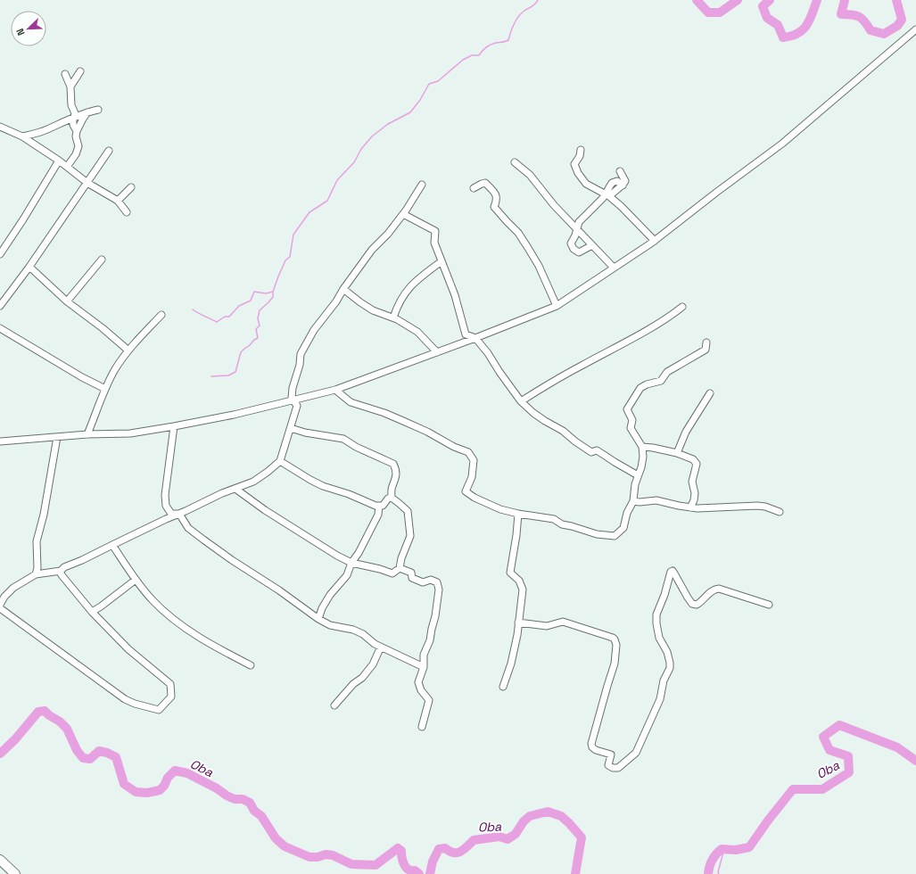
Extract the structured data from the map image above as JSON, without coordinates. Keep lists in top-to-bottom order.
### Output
{
  "water": ["Oba"],
  "north": "bottom left"
}
